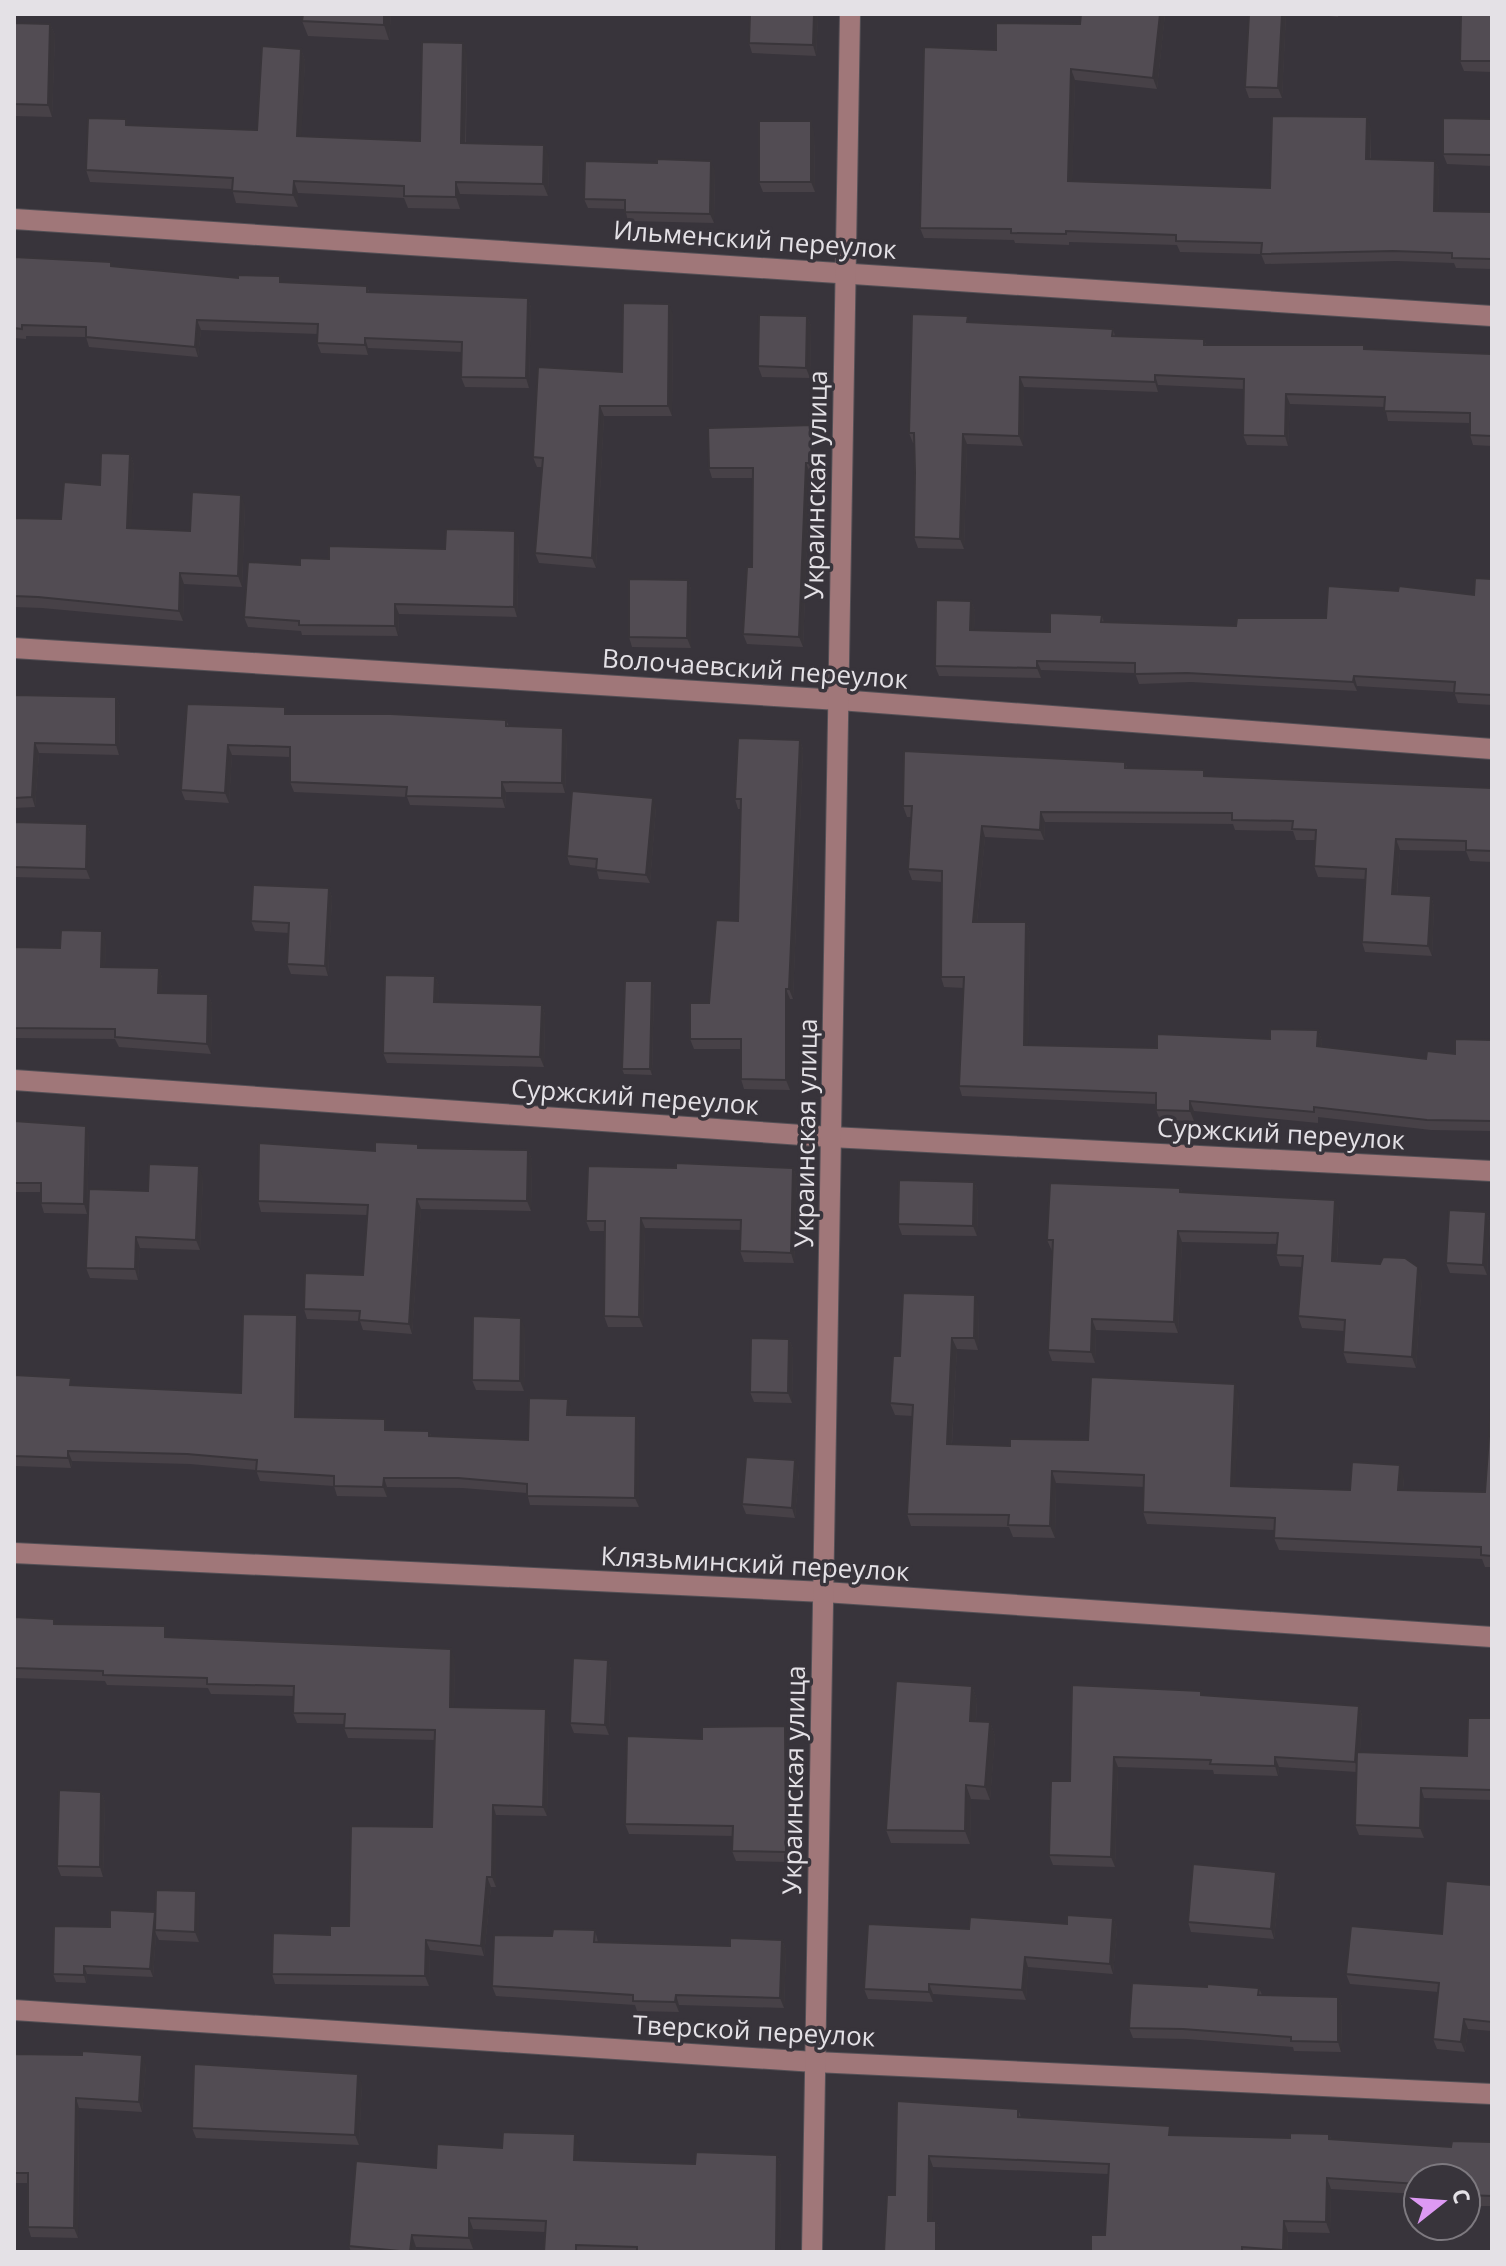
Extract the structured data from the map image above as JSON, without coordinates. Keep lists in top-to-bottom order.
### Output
{
  "streets": {
    "street": [
      "Ильменский переулок",
      "Украинская улица",
      "Волочаевский переулок",
      "Суржский переулок",
      "Клязьминский переулок",
      "Тверской переулок"
    ]
  },
  "crossings": [
    ["Ильменский переулок", "Украинская улица"],
    ["Украинская улица", "Волочаевский переулок"],
    ["Украинская улица", "Суржский переулок"],
    ["Украинская улица", "Клязьминский переулок"],
    ["Украинская улица", "Тверской переулок"]
  ],
  "north": "right"
}
